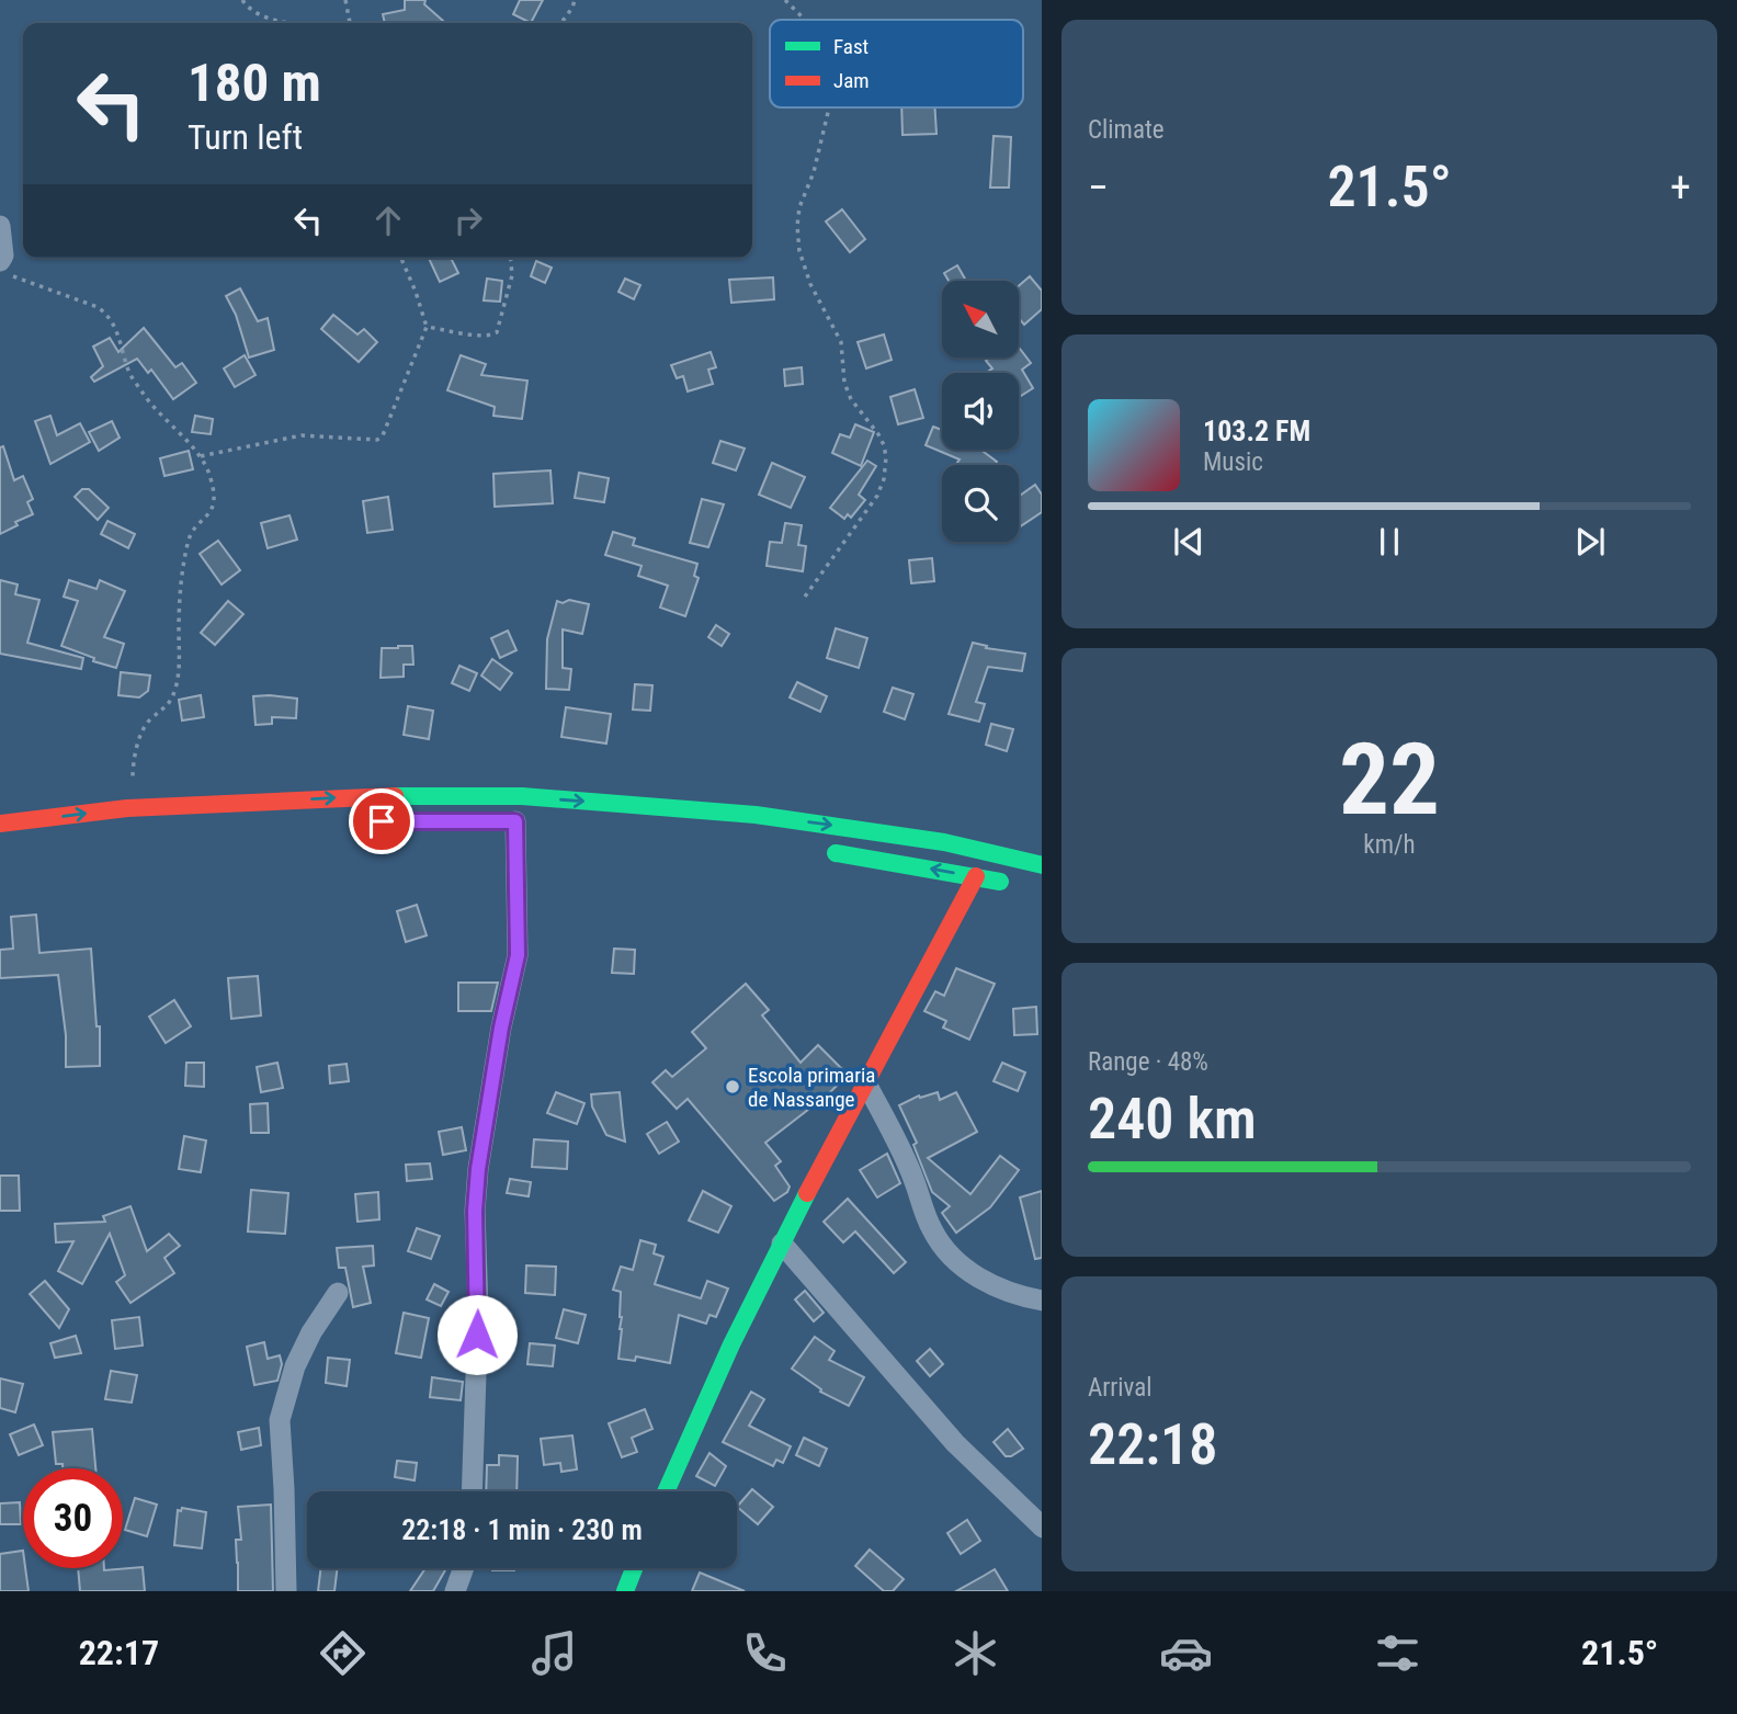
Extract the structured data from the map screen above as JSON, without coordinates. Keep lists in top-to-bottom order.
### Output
{
  "places": ["Escola primaria de Nassange"],
  "legend": ["Fast", "Jam"],
  "north": "top left",
  "page": {
    "tile": [
      "Climate",
      ["22", "km/h"],
      ["Range · 48%", "240 km"],
      ["Arrival", "22:18"]
    ],
    "turn": ["180 m", "Turn left"],
    "heat": ["−", "21.5°", "+"],
    "song": ["103.2 FM", "Music"],
    "limit": "30",
    "trip": "22:18 · 1 min · 230 m",
    "tabs": ["22:17", "21.5°"]
  }
}
